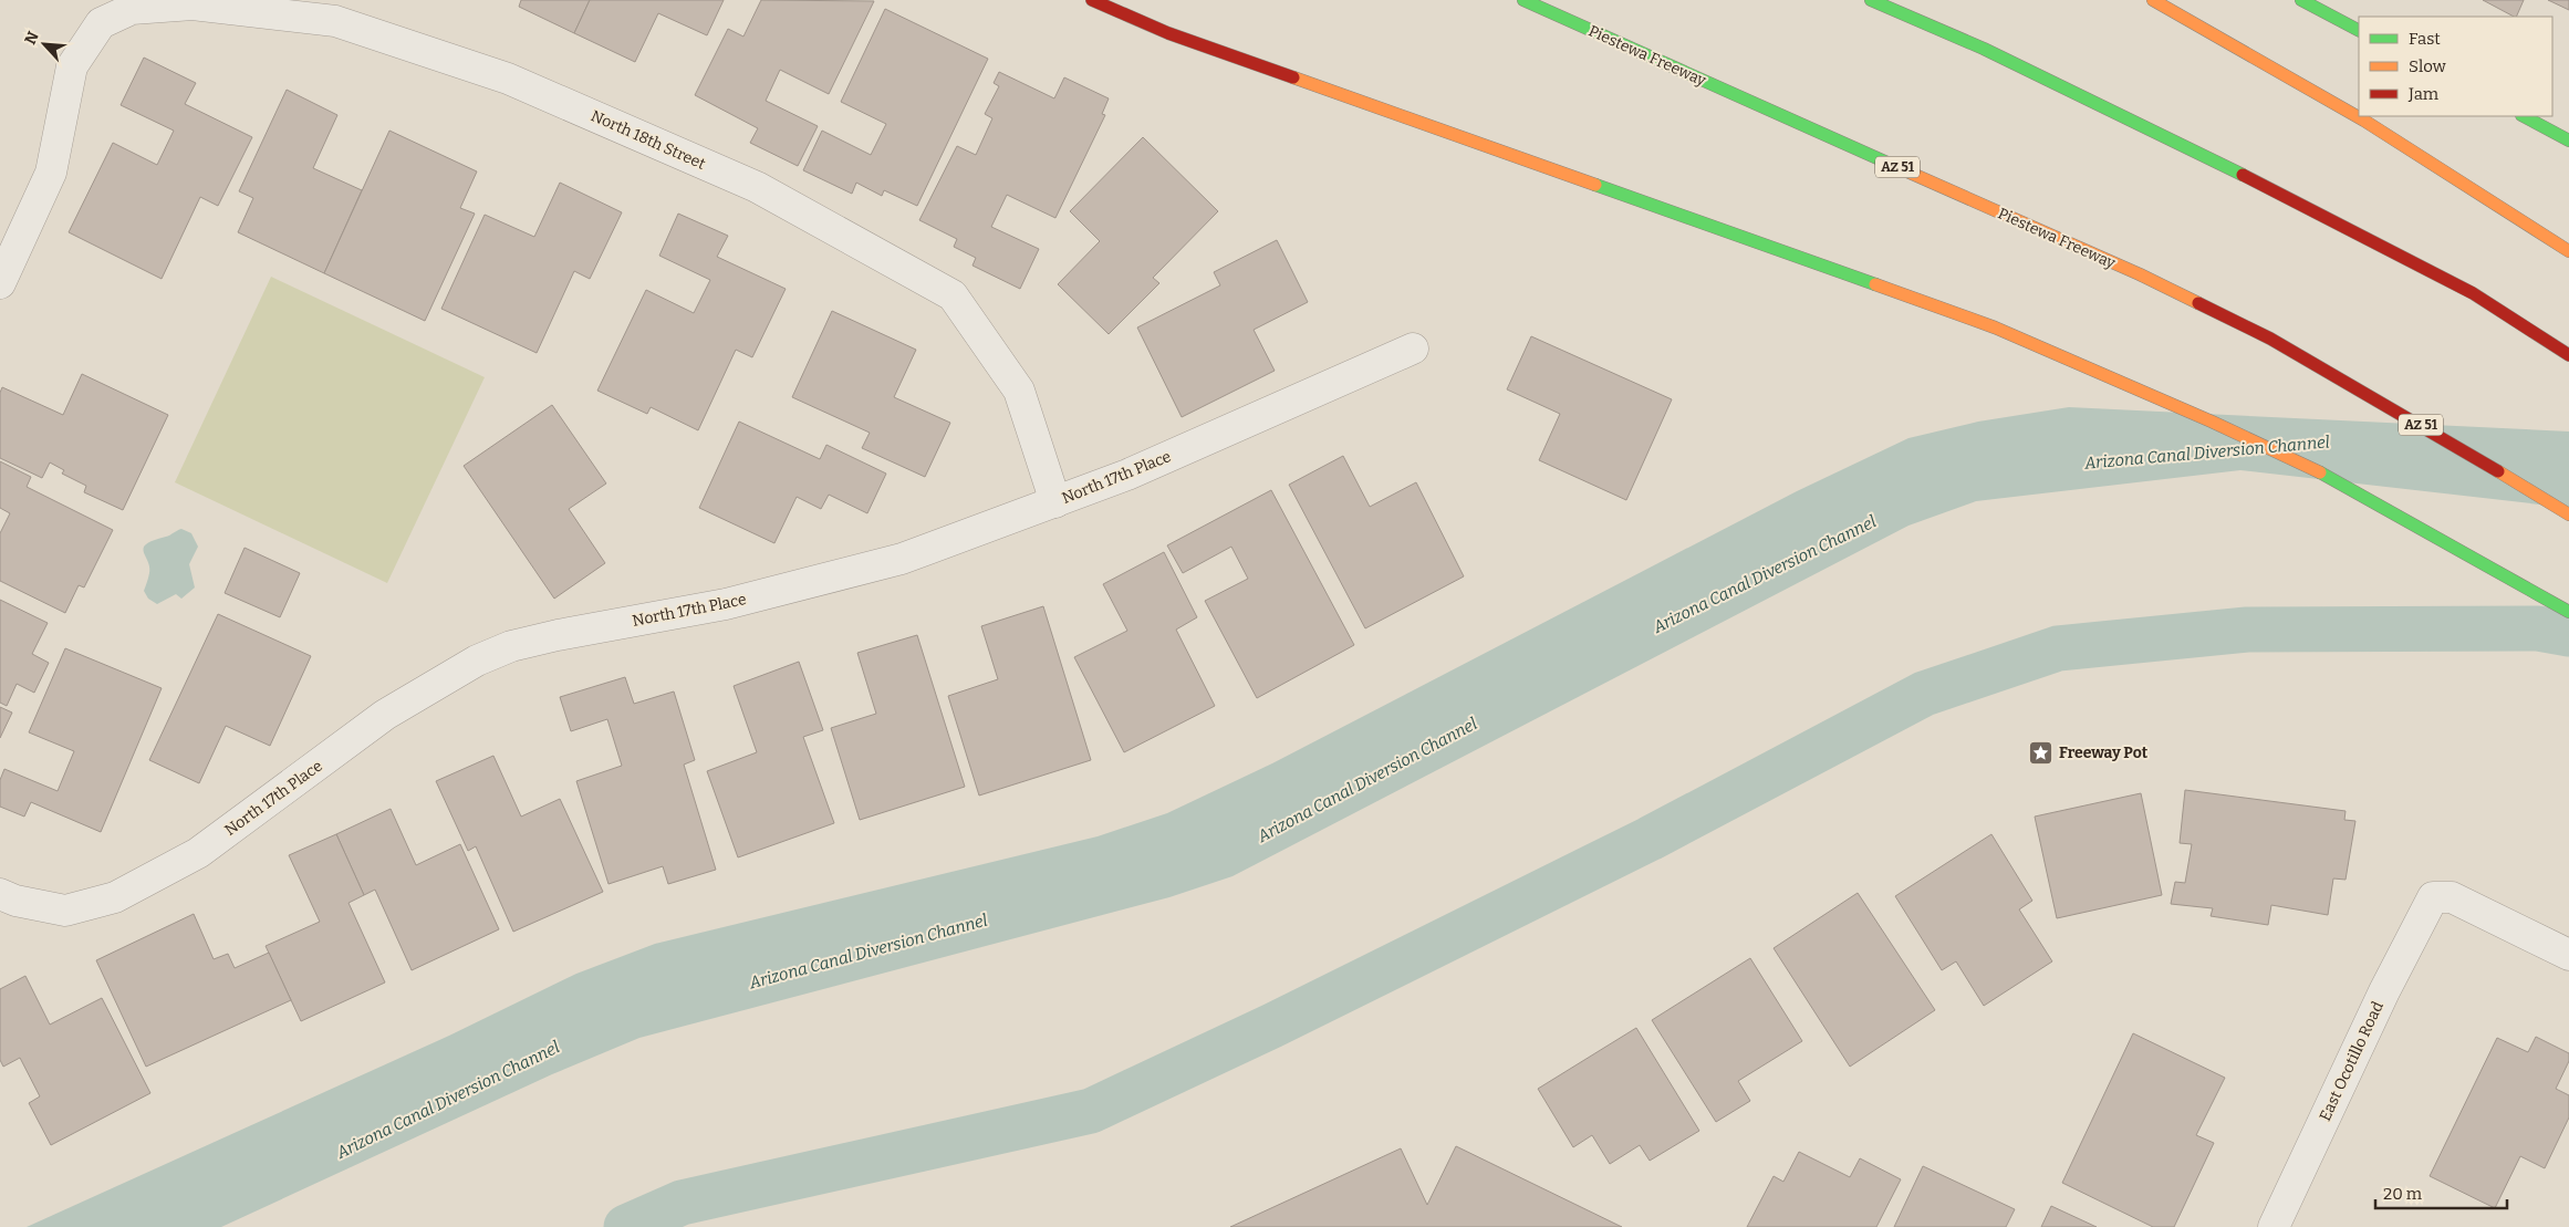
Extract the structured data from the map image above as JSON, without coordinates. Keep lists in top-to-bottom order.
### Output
{
  "streets": {
    "highway": ["Piestewa Freeway", "AZ 51"],
    "street": ["North 18th Street", "North 17th Place", "East Ocotillo Road"]
  },
  "crossings": [
    ["North 18th Street", "North 17th Place"]
  ],
  "water": ["Arizona Canal Diversion Channel"],
  "places": {
    "place": ["Freeway Pot"]
  },
  "legend": ["Fast", "Slow", "Jam"],
  "scale_bar": "20 m",
  "north": "top left"
}
